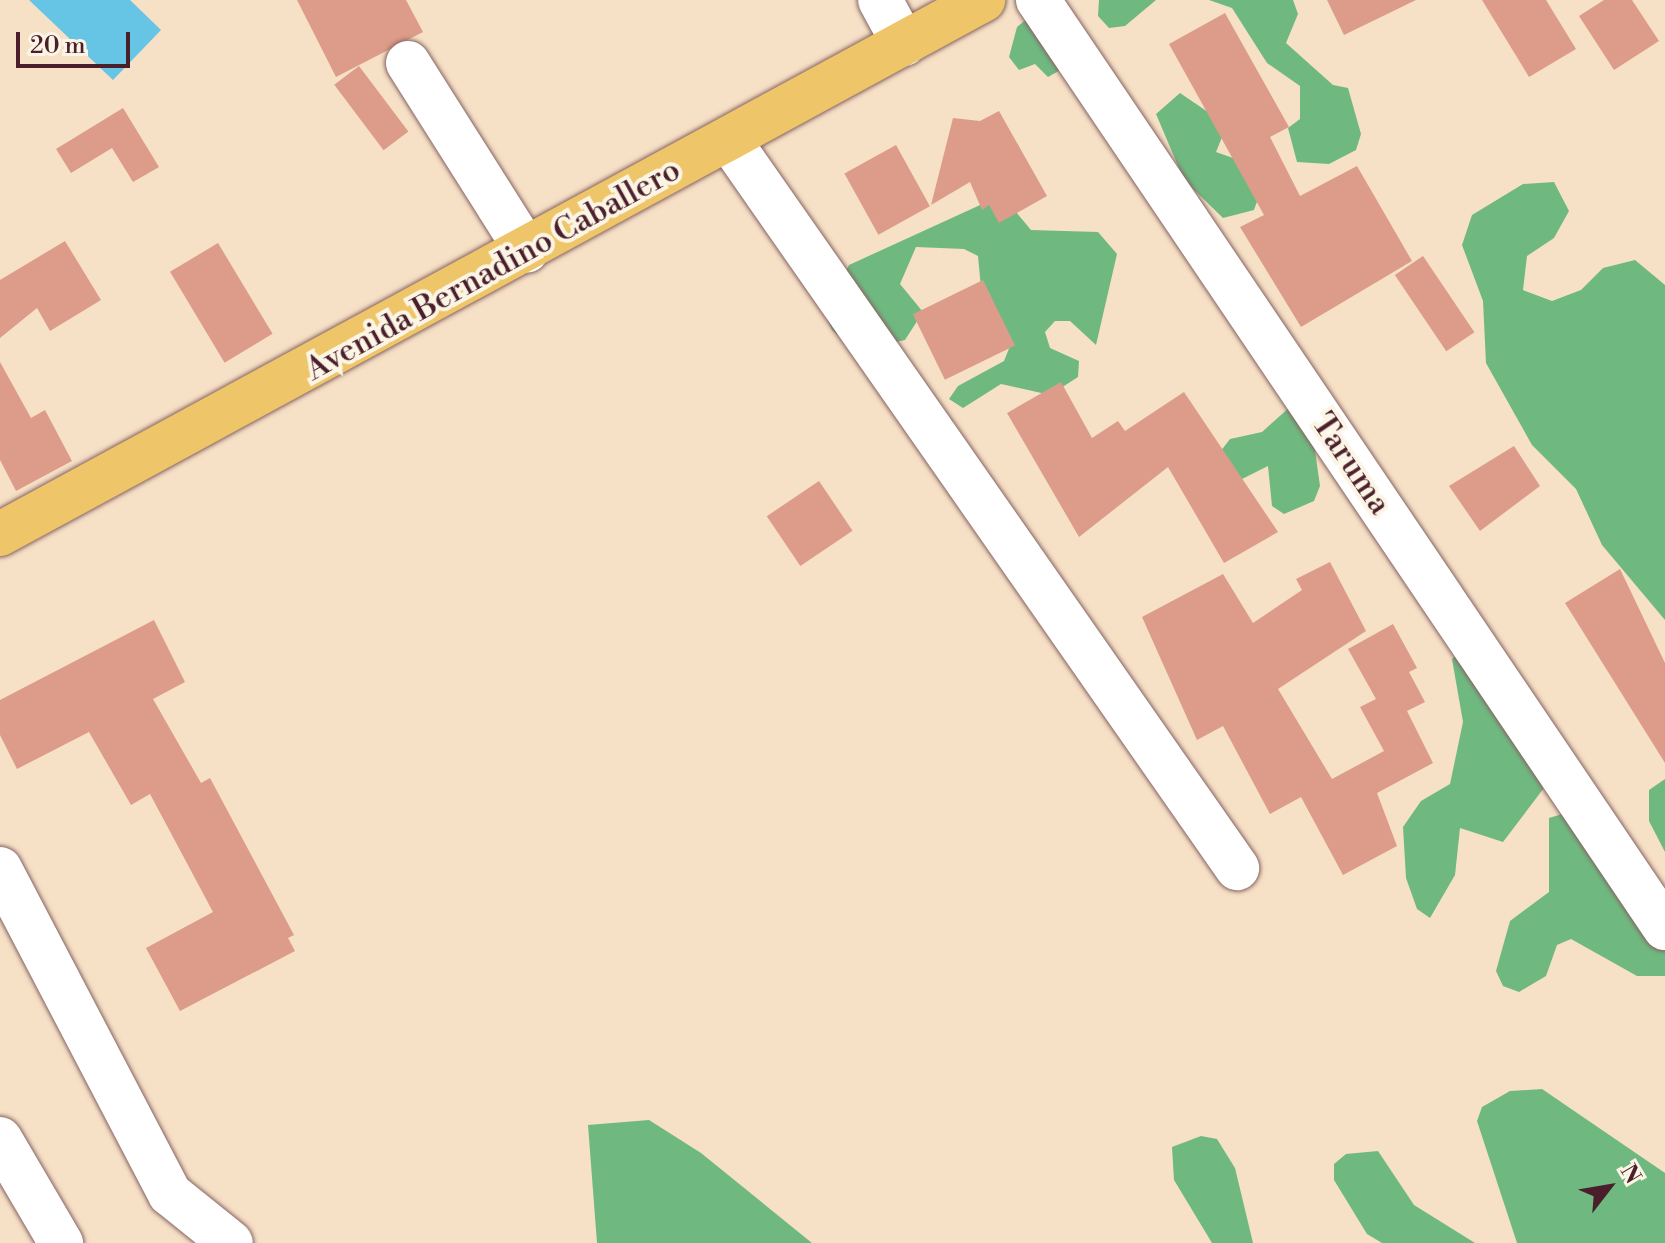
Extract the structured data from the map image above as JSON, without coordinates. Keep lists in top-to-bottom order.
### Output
{
  "streets": {
    "main road": ["Avenida Bernadino Caballero"],
    "street": ["Taruma"]
  },
  "scale_bar": "20 m",
  "north": "top right"
}
